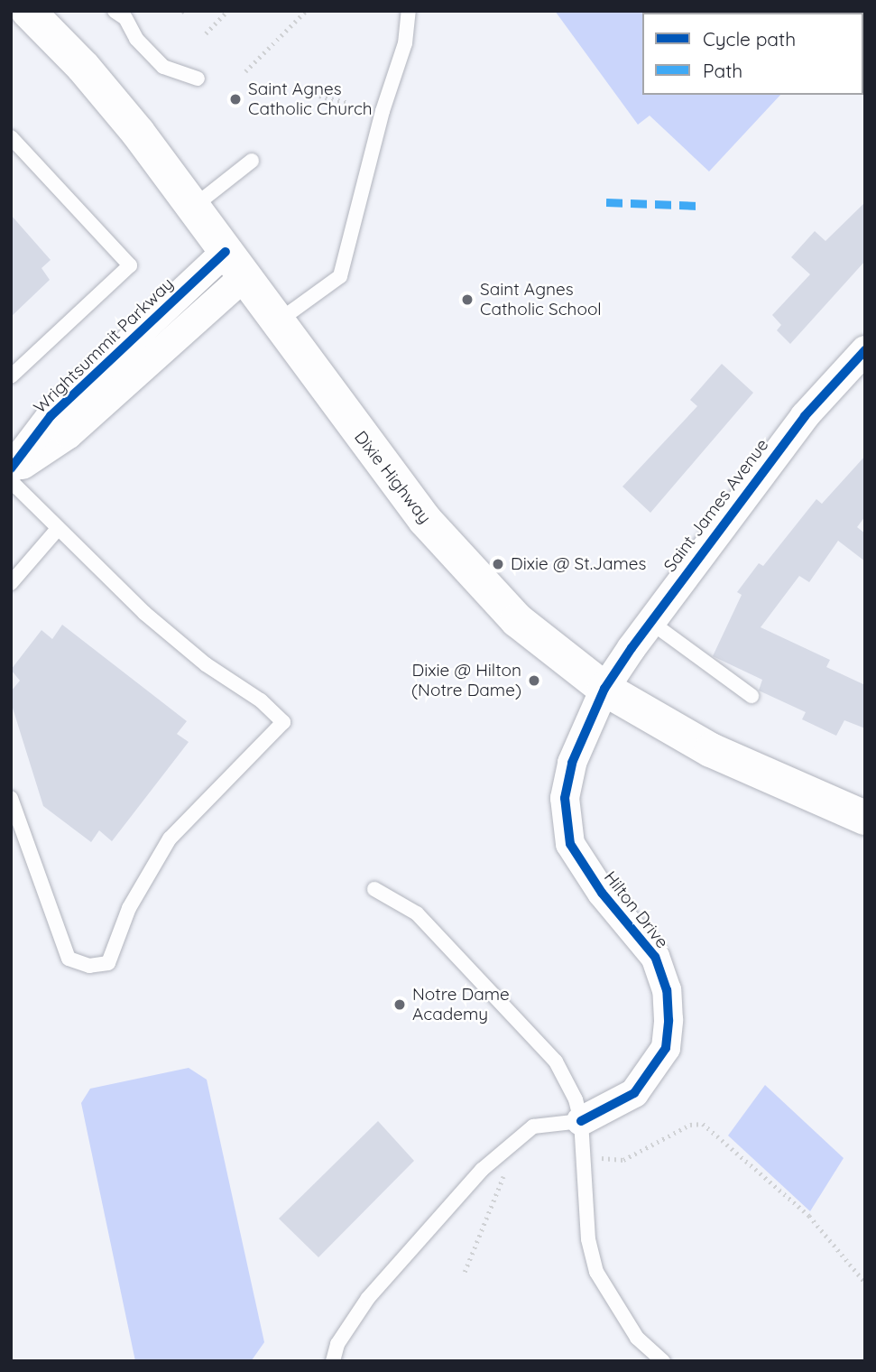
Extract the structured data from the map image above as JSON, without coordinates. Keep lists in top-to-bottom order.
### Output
{
  "streets": {
    "main road": ["Dixie Highway"],
    "street": ["Saint James Avenue", "Hilton Drive"],
    "cycle path": ["Wrightsummit Parkway"]
  },
  "crossings": [
    ["Dixie Highway", "Saint James Avenue"],
    ["Dixie Highway", "Hilton Drive"],
    ["Saint James Avenue", "Hilton Drive"]
  ],
  "places": [
    "Saint Agnes Catholic Church",
    "Saint Agnes Catholic School",
    "Dixie @ St.James",
    "Dixie @ Hilton (Notre Dame)",
    "Notre Dame Academy"
  ],
  "legend": ["Cycle path", "Path"]
}
